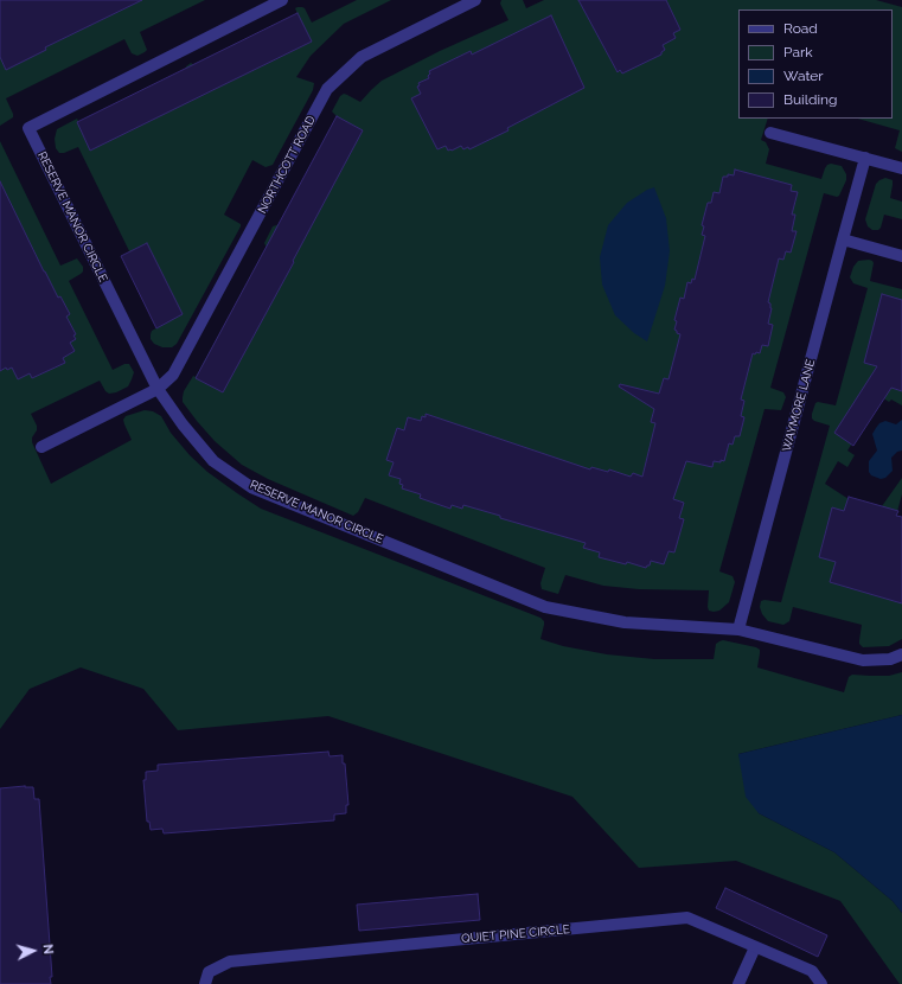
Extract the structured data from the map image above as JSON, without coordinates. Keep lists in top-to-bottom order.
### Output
{
  "streets": {
    "street": [
      "NORTHCOTT ROAD",
      "RESERVE MANOR CIRCLE",
      "WAYMORE LANE",
      "QUIET PINE CIRCLE"
    ]
  },
  "crossings": [
    ["NORTHCOTT ROAD", "RESERVE MANOR CIRCLE"],
    ["RESERVE MANOR CIRCLE", "WAYMORE LANE"]
  ],
  "legend": [
    "Road",
    "Park",
    "Water",
    "Building"
  ],
  "north": "right"
}
